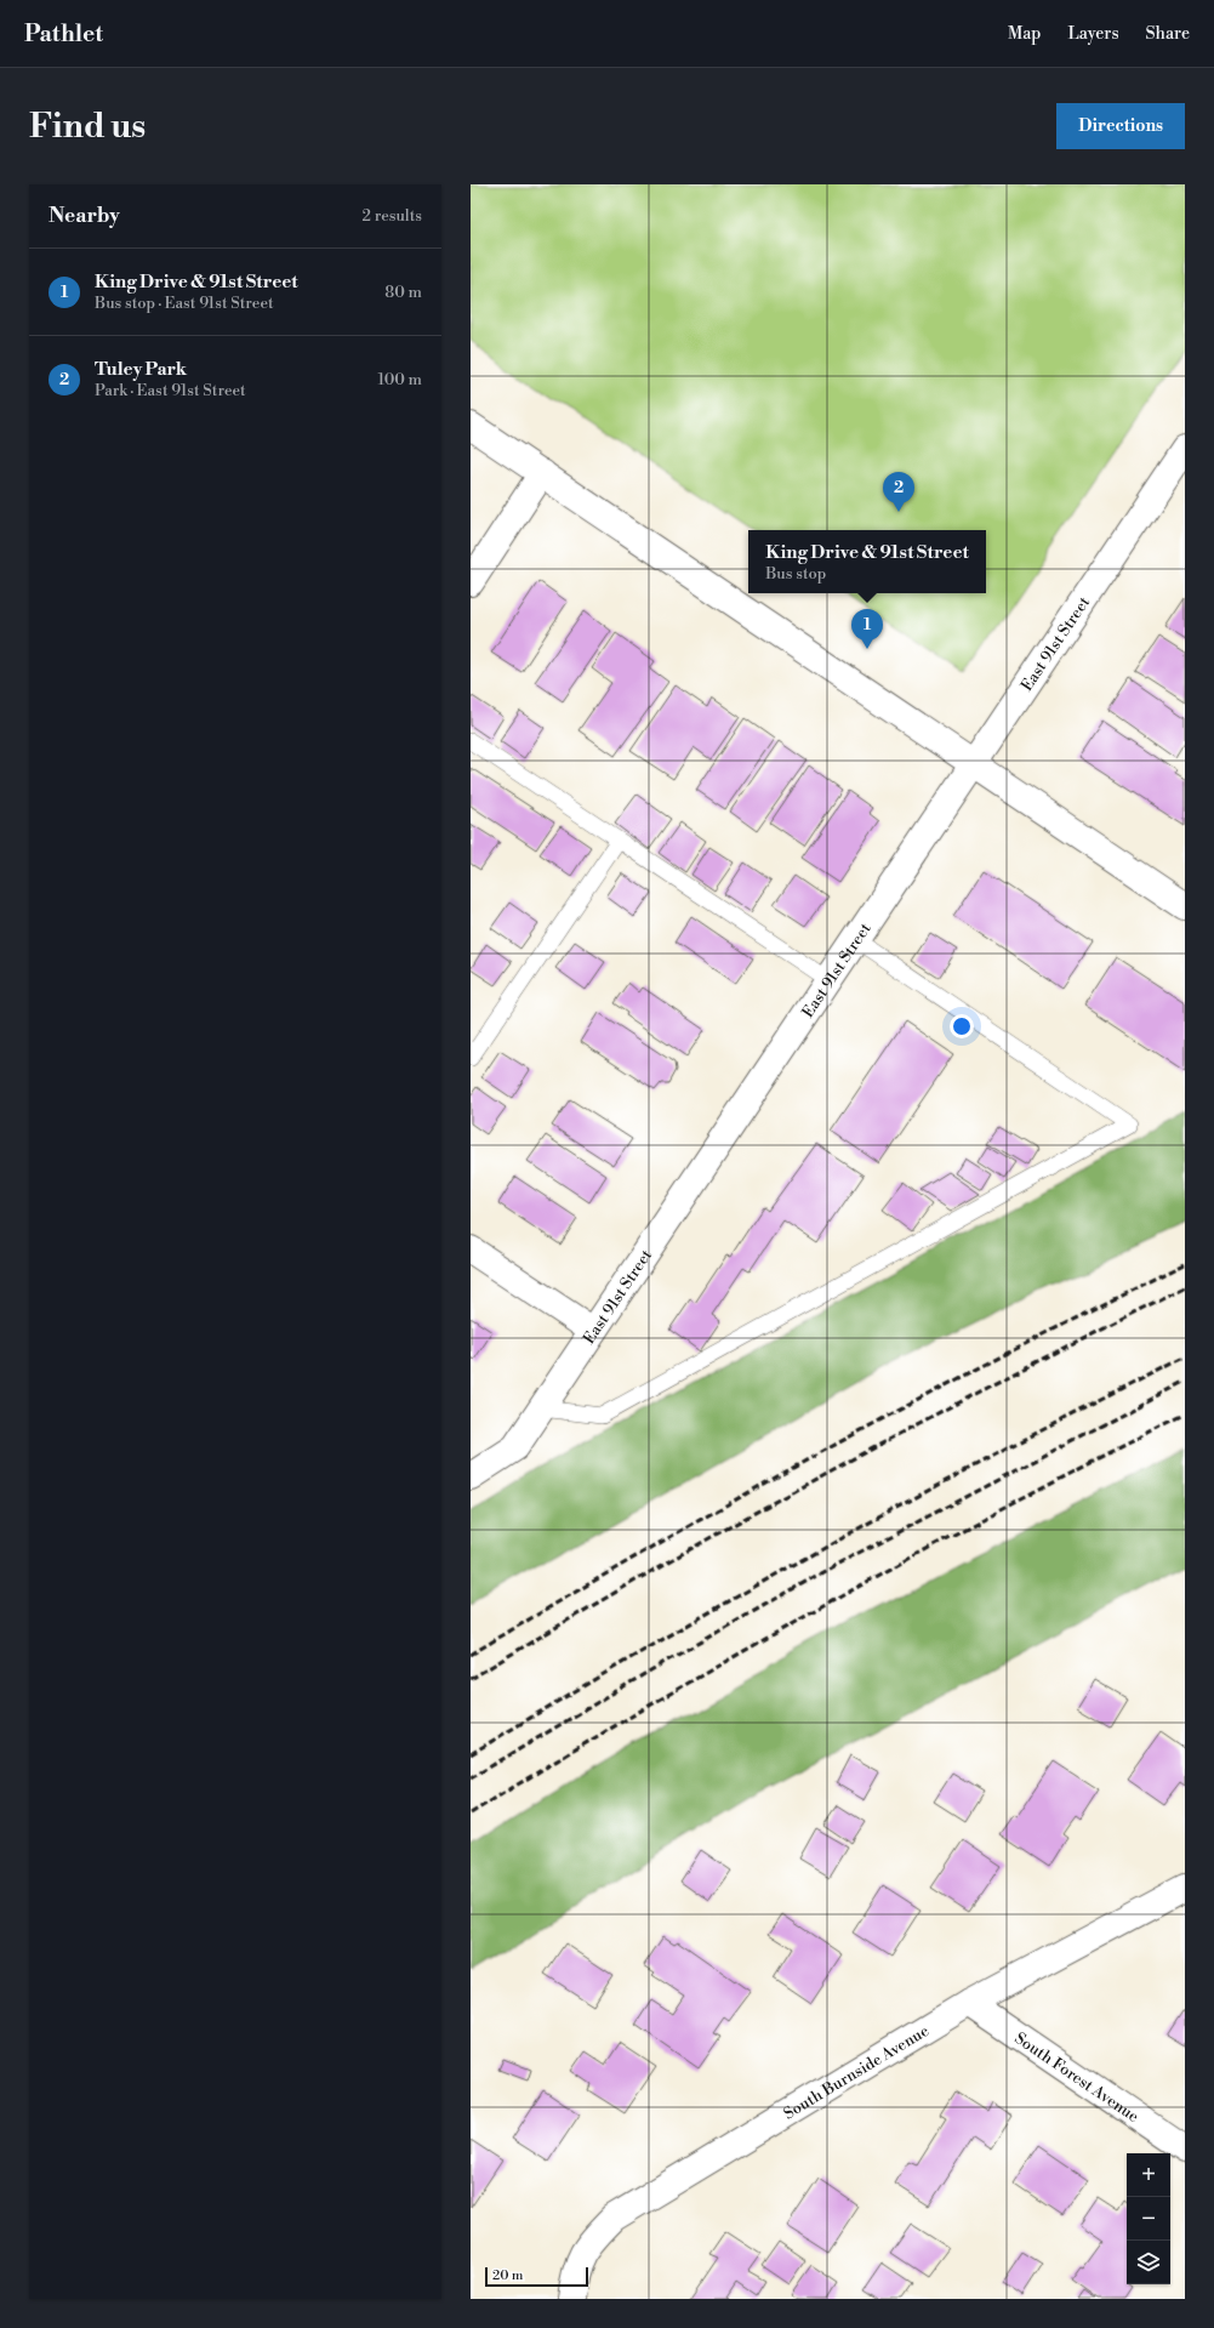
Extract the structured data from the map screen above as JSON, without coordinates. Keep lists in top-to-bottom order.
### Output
{
  "streets": {
    "street": ["East 91st Street", "South Burnside Avenue", "South Forest Avenue"]
  },
  "crossings": [
    ["South Burnside Avenue", "South Forest Avenue"]
  ],
  "scale_bar": "20 m",
  "page": {
    "header": "Pathlet",
    "nav": ["Map", "Layers", "Share"],
    "buttons": "Directions",
    "title": "Find us",
    "heading": ["Nearby", "2 results"],
    "list": [
      {
        "mark": "1",
        "name": "King Drive & 91st Street",
        "note": "Bus stop · East 91st Street",
        "value": "80 m"
      },
      {
        "mark": "2",
        "name": "Tuley Park",
        "note": "Park · East 91st Street",
        "value": "100 m"
      }
    ],
    "pins": ["2", "1"],
    "popup": ["King Drive & 91st Street", "Bus stop"],
    "map_buttons": ["+", "−"],
    "scale": "20 m"
  }
}
